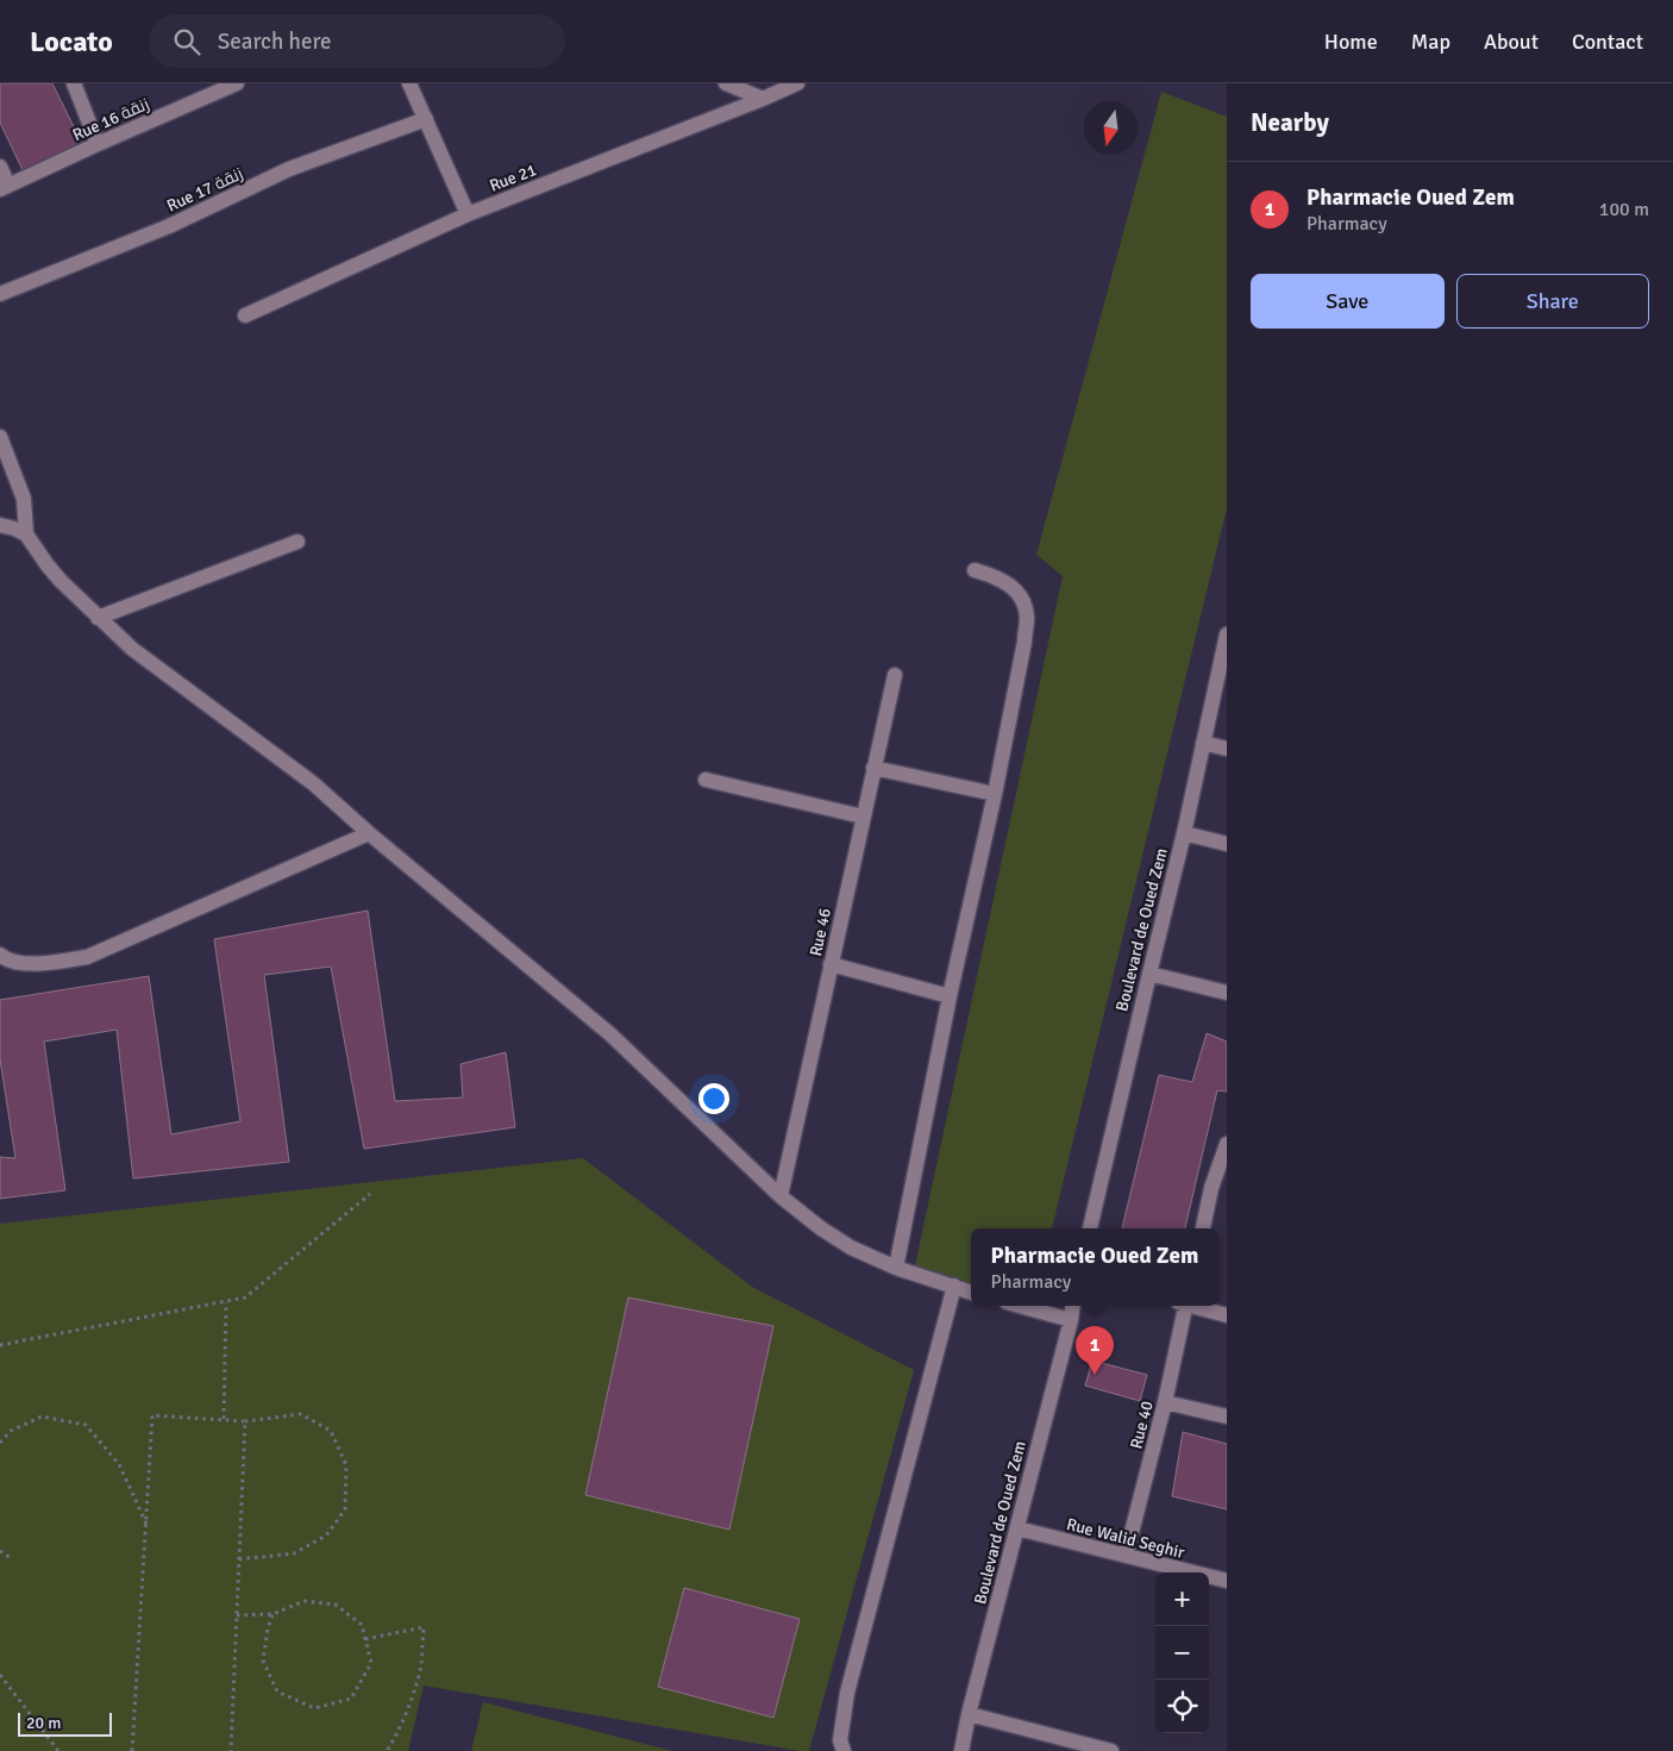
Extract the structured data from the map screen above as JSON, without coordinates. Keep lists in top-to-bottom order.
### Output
{
  "streets": {
    "street": [
      "Rue 16 زنقة",
      "Rue 21",
      "Rue 17 زنقة",
      "Boulevard de Oued Zem",
      "Rue 46",
      "Rue 40",
      "Rue Walid Seghir"
    ]
  },
  "crossings": [
    ["Boulevard de Oued Zem", "Rue Walid Seghir"],
    ["Rue 40", "Rue Walid Seghir"]
  ],
  "scale_bar": "20 m",
  "north": "bottom",
  "page": {
    "header": "Locato",
    "search": "Search here",
    "nav": [
      "Home",
      "Map",
      "About",
      "Contact"
    ],
    "heading": "Nearby",
    "list": [
      {
        "mark": "1",
        "name": "Pharmacie Oued Zem",
        "note": "Pharmacy",
        "value": "100 m"
      }
    ],
    "buttons": ["Save", "Share"],
    "popup": ["Pharmacie Oued Zem", "Pharmacy"],
    "pins": "1",
    "map_buttons": ["+", "−"],
    "scale": "20 m"
  }
}
